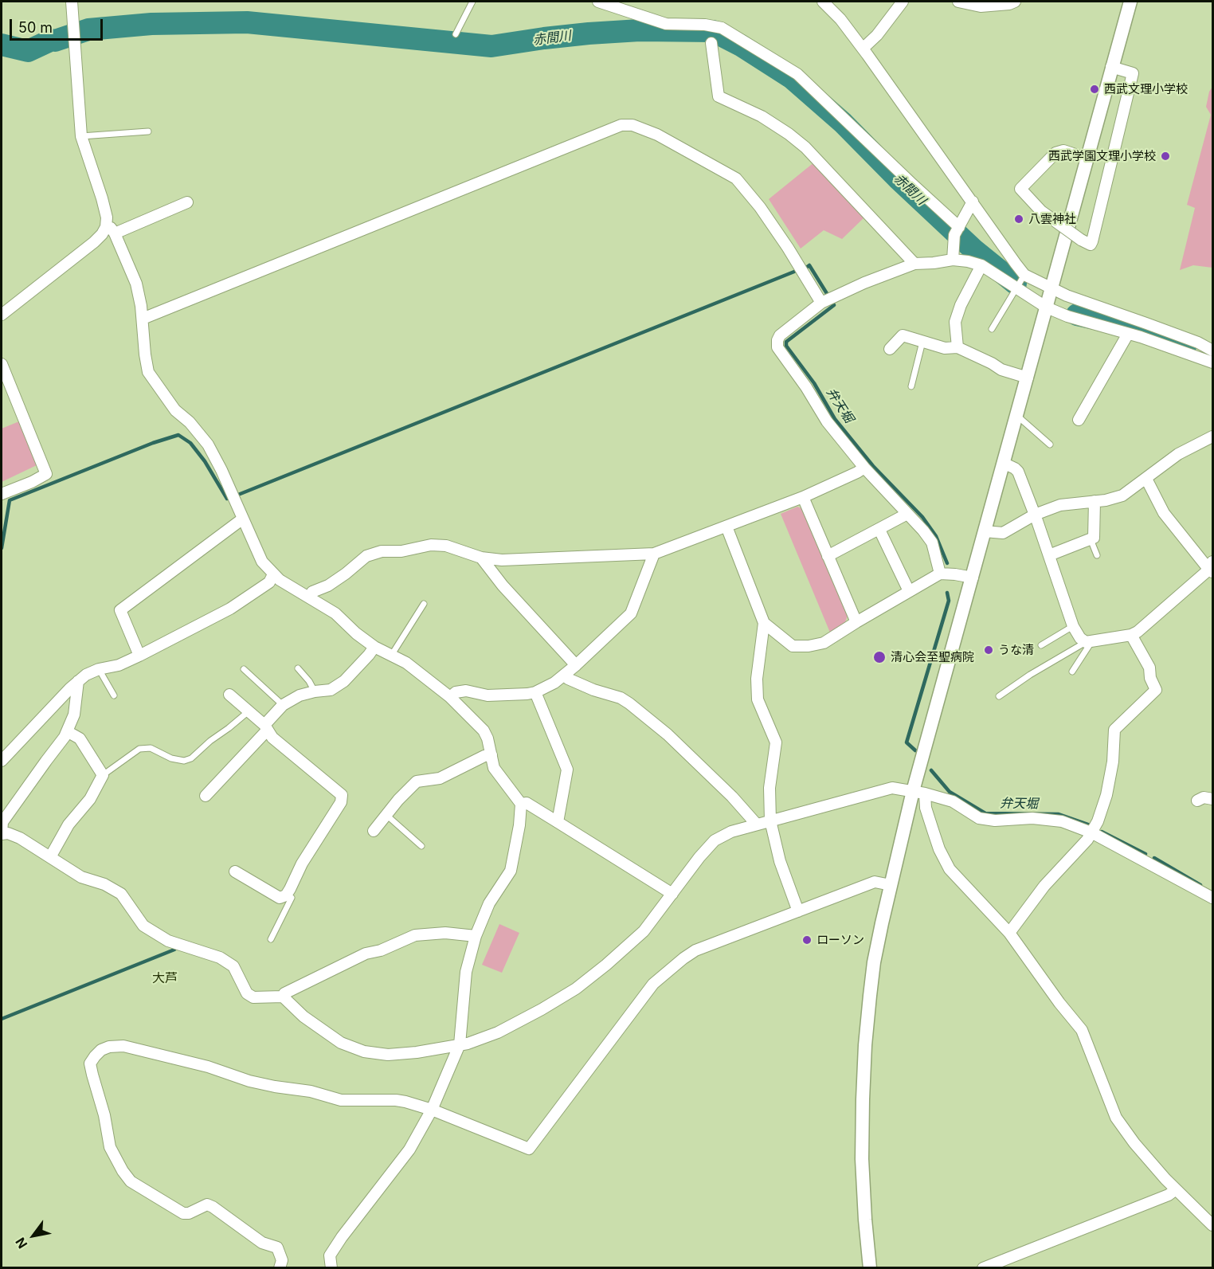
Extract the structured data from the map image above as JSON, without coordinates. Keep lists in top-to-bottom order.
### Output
{
  "districts": ["大芦"],
  "water": ["赤間川", "弁天堀"],
  "places": [
    "西武文理小学校",
    "西武学園文理小学校",
    "八雲神社",
    "うな清",
    "清心会至聖病院",
    "ローソン"
  ],
  "scale_bar": "50 m",
  "north": "bottom left"
}
